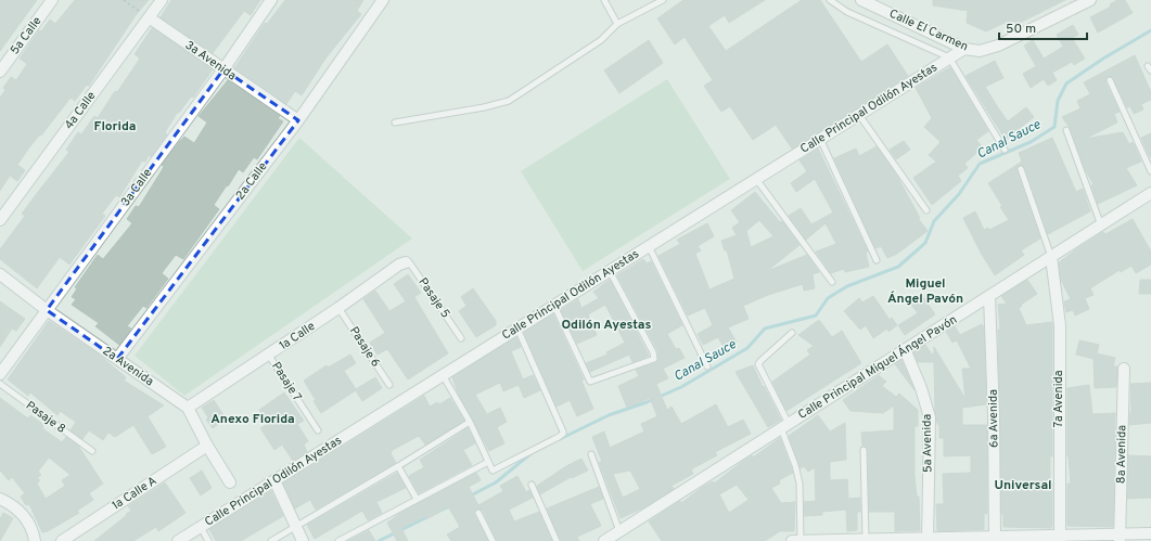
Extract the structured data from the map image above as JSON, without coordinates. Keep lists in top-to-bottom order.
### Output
{
  "streets": {
    "street": [
      "Calle El Carmen",
      "5a Calle",
      "3a Avenida",
      "Calle Principal Odilón Ayestas",
      "4a Calle",
      "2a Calle",
      "3a Calle",
      "1a Calle",
      "2a Avenida",
      "Calle Principal Miguel Ángel Pavón",
      "7a Avenida",
      "6a Avenida",
      "5a Avenida",
      "8a Avenida",
      "1a Calle A"
    ],
    "lane": [
      "Pasaje 5",
      "Pasaje 6",
      "Pasaje 7",
      "Pasaje 8"
    ]
  },
  "crossings": [
    ["Calle El Carmen", "Calle Principal Odilón Ayestas"],
    ["3a Avenida", "4a Calle"],
    ["3a Avenida", "2a Calle"],
    ["3a Avenida", "3a Calle"],
    ["2a Calle", "2a Avenida"],
    ["3a Calle", "2a Avenida"],
    ["Pasaje 5", "1a Calle"],
    ["1a Calle", "Pasaje 6"],
    ["1a Calle", "2a Avenida"],
    ["1a Calle", "Pasaje 7"],
    ["2a Avenida", "1a Calle A"],
    ["Calle Principal Miguel Ángel Pavón", "7a Avenida"],
    ["Calle Principal Miguel Ángel Pavón", "6a Avenida"],
    ["Calle Principal Miguel Ángel Pavón", "5a Avenida"]
  ],
  "districts": [
    "Florida",
    "Miguel Ángel Pavón",
    "Odilón Ayestas",
    "Anexo Florida",
    "Universal"
  ],
  "water": ["Canal Sauce"],
  "scale_bar": "50 m"
}
